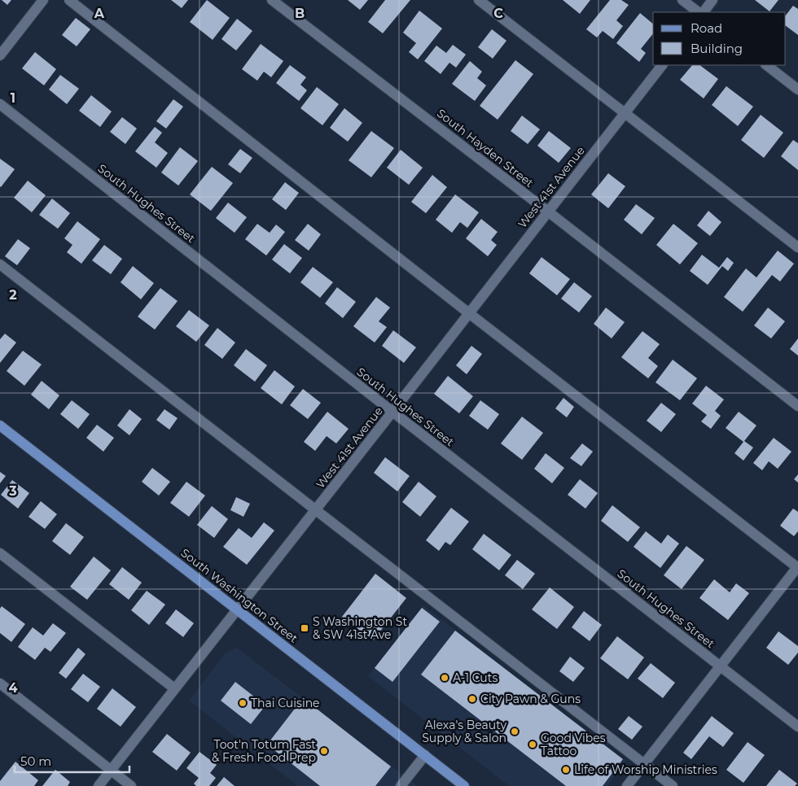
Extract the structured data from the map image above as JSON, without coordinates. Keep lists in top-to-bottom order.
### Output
{
  "streets": {
    "main road": ["South Washington Street"],
    "street": ["South Hayden Street", "West 41st Avenue", "South Hughes Street"]
  },
  "crossings": [
    ["South Hayden Street", "West 41st Avenue"],
    ["West 41st Avenue", "South Hughes Street"],
    ["West 41st Avenue", "South Washington Street"]
  ],
  "places": {
    "transit": ["S Washington St & SW 41st Ave"],
    "other": [
      "A-1 Cuts",
      "City Pawn & Guns",
      "Thai Cuisine",
      "Alexa's Beauty Supply & Salon",
      "Good Vibes Tattoo",
      "Toot'n Totum Fast & Fresh Food Prep",
      "Life of Worship Ministries"
    ]
  },
  "legend": ["Road", "Building"],
  "scale_bar": "50 m",
  "grid": {
    "columns": ["A", "B", "C"],
    "rows": [
      "1",
      "2",
      "3",
      "4"
    ]
  }
}
